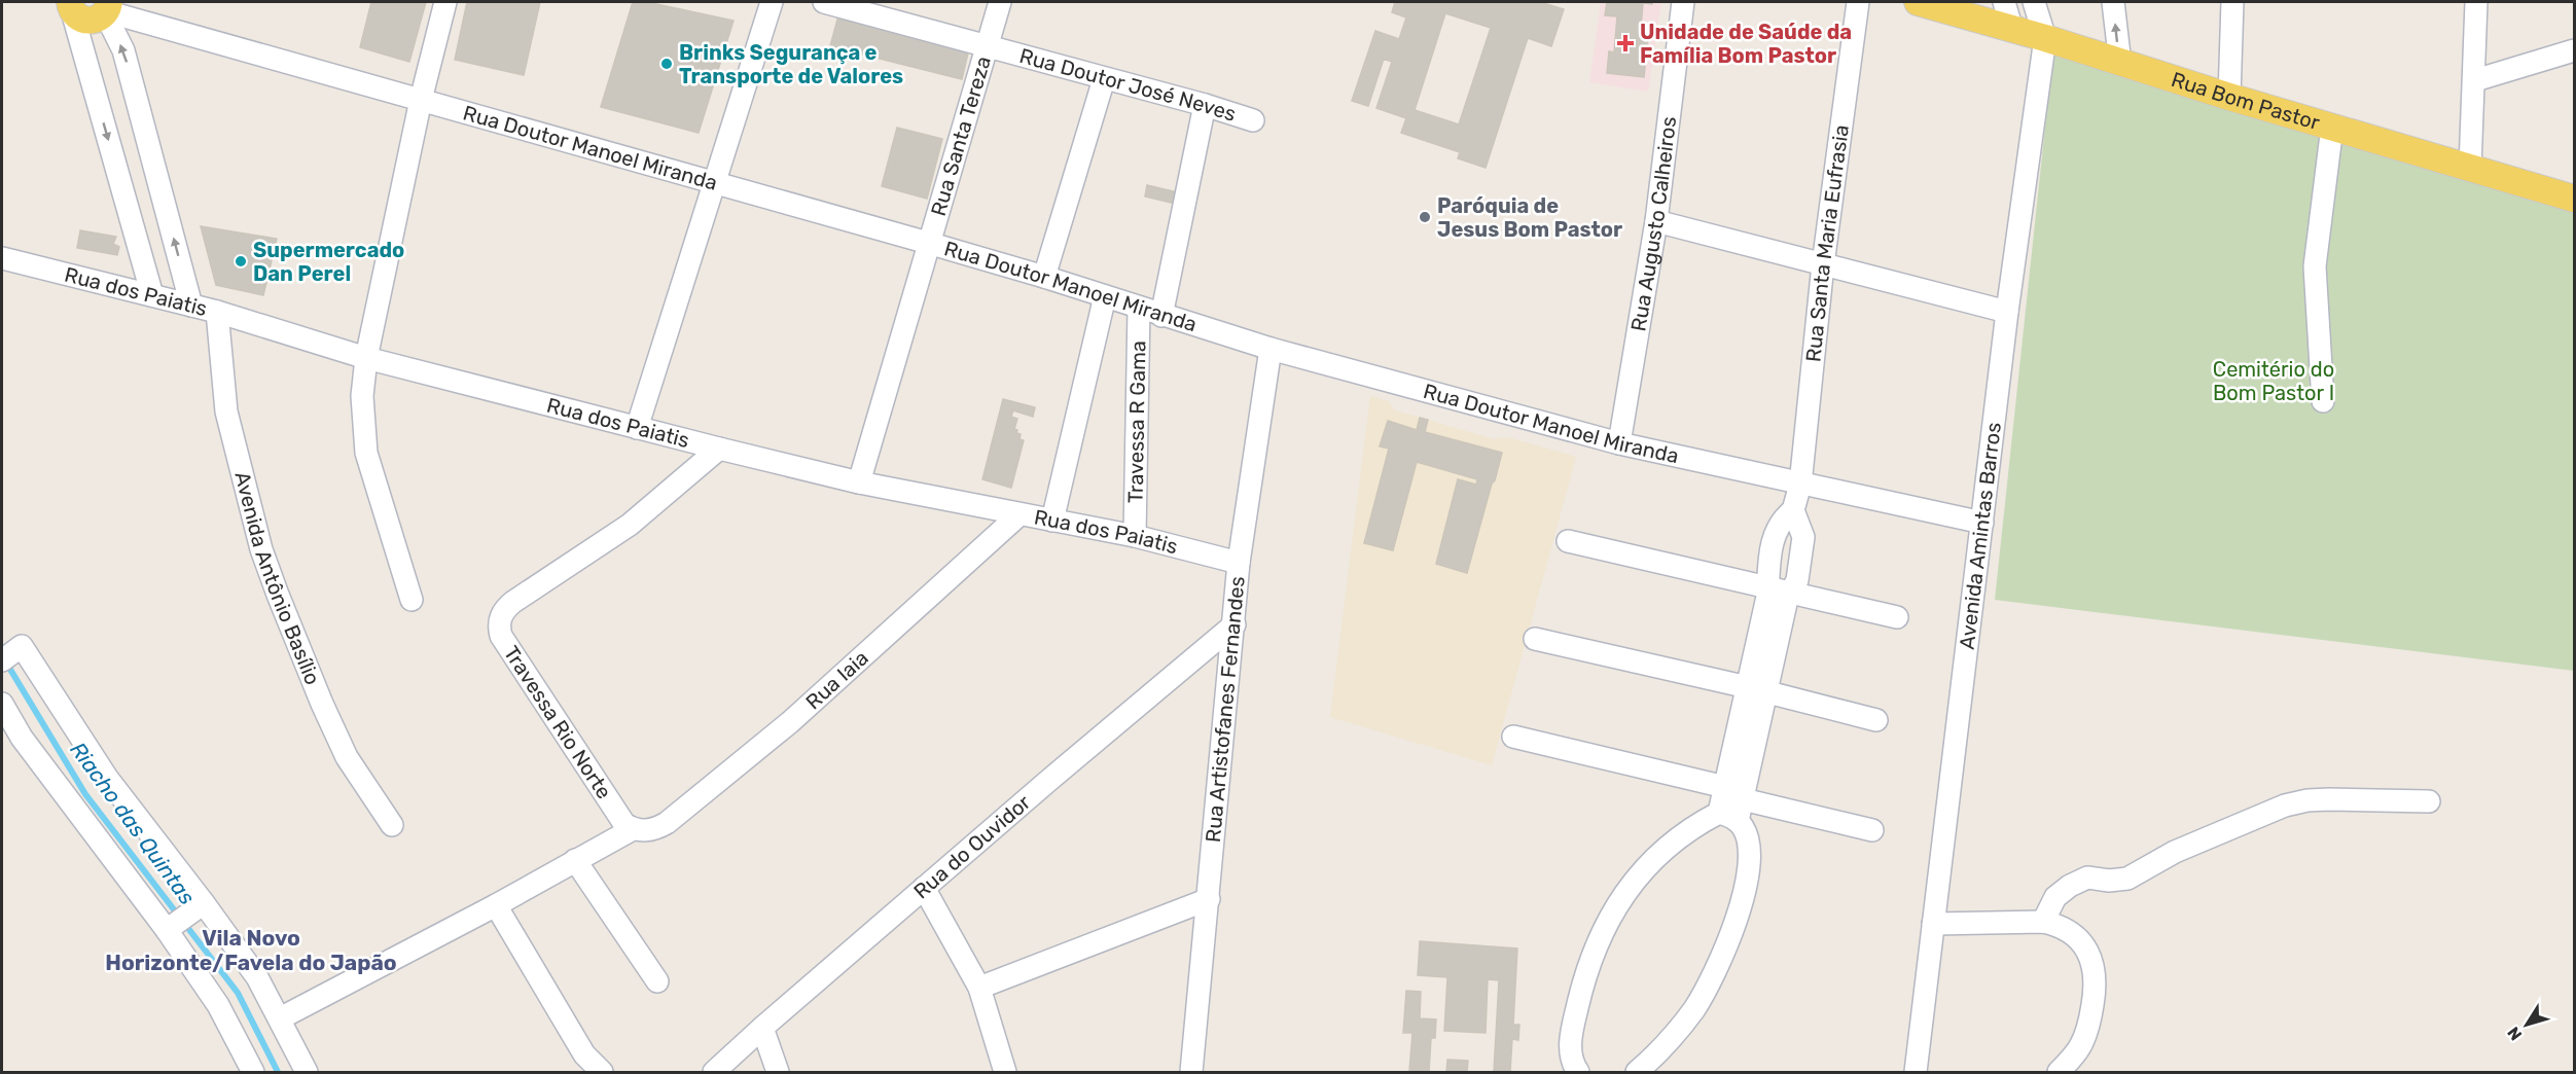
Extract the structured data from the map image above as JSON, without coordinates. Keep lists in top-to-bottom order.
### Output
{
  "streets": {
    "main road": ["Rua Bom Pastor"],
    "street": [
      "Rua Doutor José Neves",
      "Rua Santa Tereza",
      "Rua Doutor Manoel Miranda",
      "Rua Augusto Calheiros",
      "Rua Santa Maria Eufrasia",
      "Rua dos Paiatis",
      "Travessa R Gama",
      "Avenida Amintas Barros",
      "Avenida Antônio Basílio",
      "Rua Iaia",
      "Rua Artistofanes Fernandes",
      "Travessa Rio Norte",
      "Rua do Ouvidor"
    ]
  },
  "crossings": [
    ["Rua Doutor José Neves", "Rua Santa Tereza"],
    ["Rua Bom Pastor", "Avenida Amintas Barros"],
    ["Rua Santa Tereza", "Rua Doutor Manoel Miranda"],
    ["Rua Santa Tereza", "Rua dos Paiatis"],
    ["Rua Doutor Manoel Miranda", "Rua Augusto Calheiros"],
    ["Rua Doutor Manoel Miranda", "Rua Santa Maria Eufrasia"],
    ["Rua Doutor Manoel Miranda", "Travessa R Gama"],
    ["Rua Doutor Manoel Miranda", "Avenida Amintas Barros"],
    ["Rua Doutor Manoel Miranda", "Rua Artistofanes Fernandes"],
    ["Rua dos Paiatis", "Travessa R Gama"],
    ["Rua dos Paiatis", "Avenida Antônio Basílio"],
    ["Rua dos Paiatis", "Rua Iaia"],
    ["Rua dos Paiatis", "Rua Artistofanes Fernandes"],
    ["Rua dos Paiatis", "Travessa Rio Norte"],
    ["Rua Iaia", "Travessa Rio Norte"],
    ["Rua Artistofanes Fernandes", "Rua do Ouvidor"]
  ],
  "districts": ["Vila Novo Horizonte/Favela do Japão"],
  "water": ["Riacho das Quintas"],
  "parks": ["Cemitério do Bom Pastor I"],
  "places": {
    "health": ["Unidade de Saúde da Família Bom Pastor"],
    "other": ["Brinks Segurança e Transporte de Valores", "Paróquia de Jesus Bom Pastor", "Supermercado Dan Perel"]
  },
  "north": "bottom left"
}
